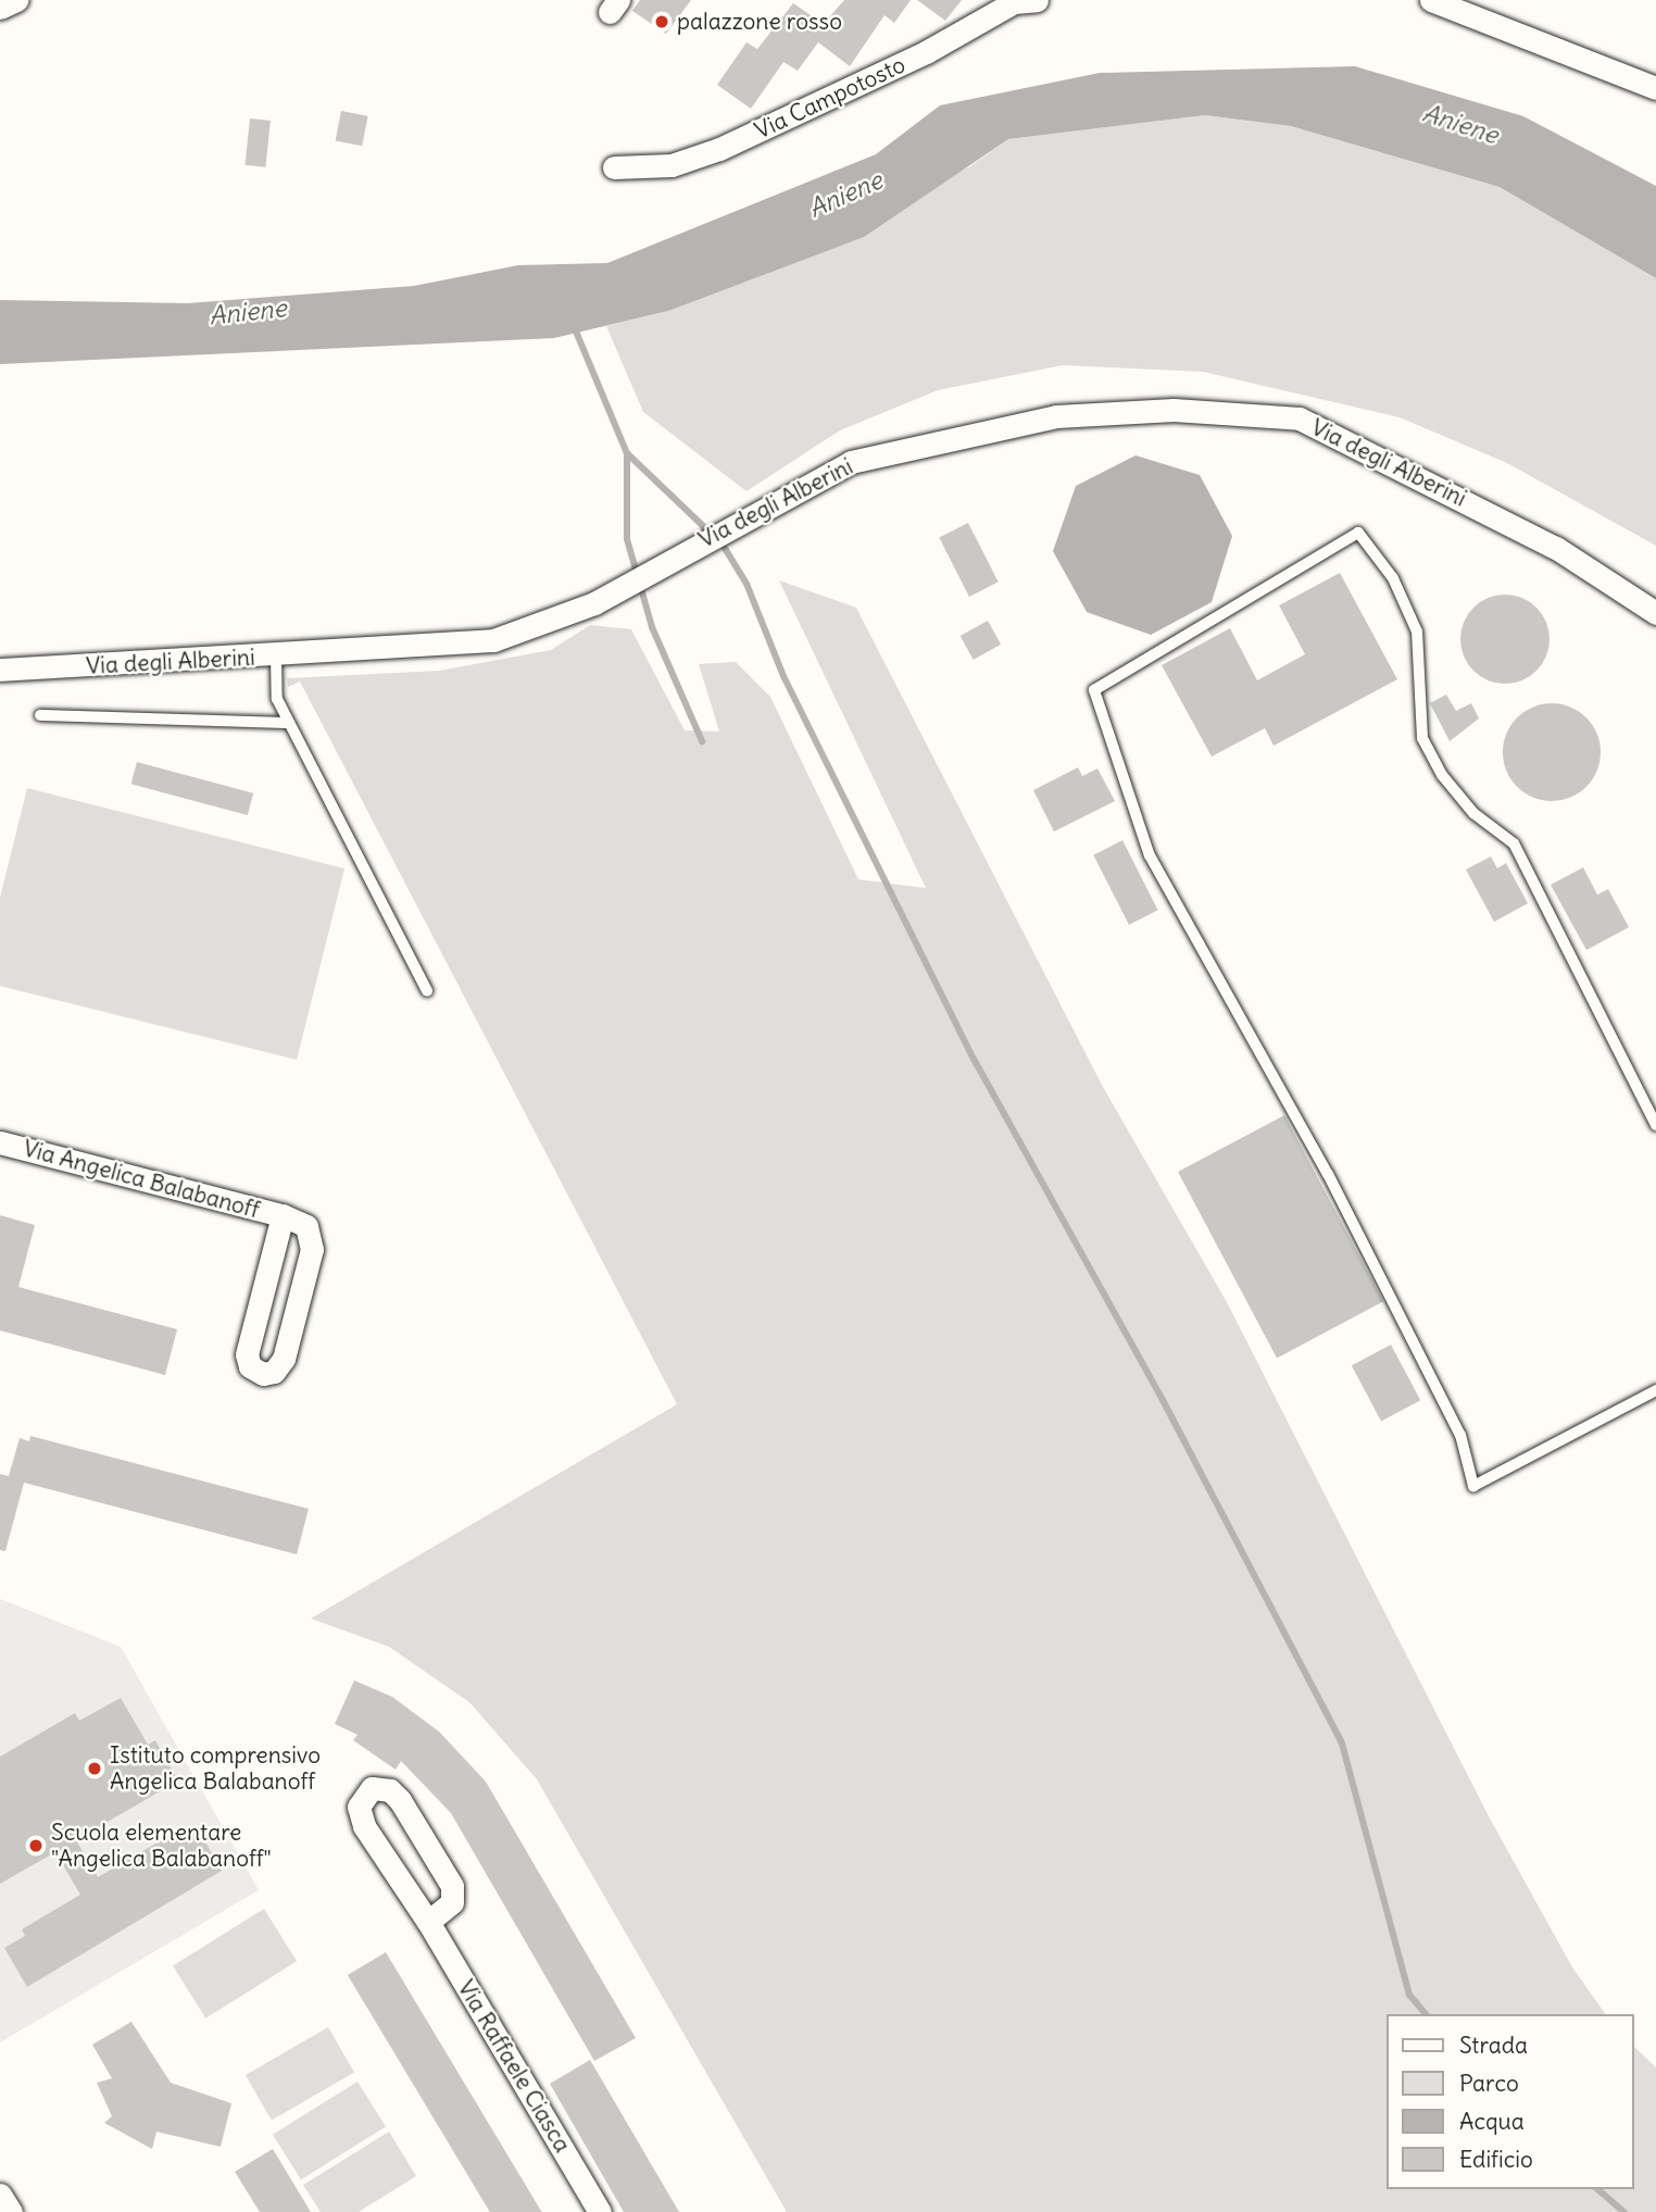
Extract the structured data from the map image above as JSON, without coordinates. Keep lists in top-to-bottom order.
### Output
{
  "streets": {
    "street": [
      "Via Campotosto",
      "Via degli Alberini",
      "Via Angelica Balabanoff",
      "Via Raffaele Ciasca"
    ]
  },
  "water": ["Aniene"],
  "places": ["palazzone rosso", "Istituto comprensivo Angelica Balabanoff", "Scuola elementare \"Angelica Balabanoff\""],
  "legend": [
    "Strada",
    "Parco",
    "Acqua",
    "Edificio"
  ]
}
